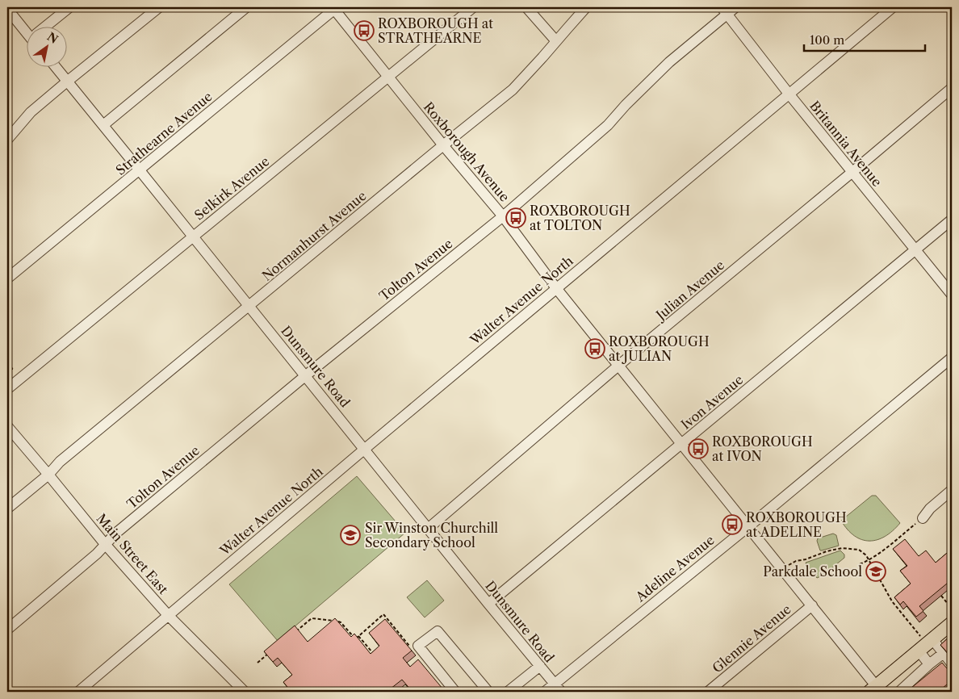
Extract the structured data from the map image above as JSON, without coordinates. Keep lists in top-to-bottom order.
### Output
{
  "streets": {
    "street": [
      "Strathearne Avenue",
      "Britannia Avenue",
      "Roxborough Avenue",
      "Selkirk Avenue",
      "Normanhurst Avenue",
      "Tolton Avenue",
      "Julian Avenue",
      "Walter Avenue North",
      "Dunsmure Road",
      "Ivon Avenue",
      "Main Street East",
      "Adeline Avenue",
      "Glennie Avenue"
    ]
  },
  "crossings": [
    ["Strathearne Avenue", "Roxborough Avenue"],
    ["Strathearne Avenue", "Dunsmure Road"],
    ["Britannia Avenue", "Tolton Avenue"],
    ["Britannia Avenue", "Julian Avenue"],
    ["Britannia Avenue", "Walter Avenue North"],
    ["Britannia Avenue", "Ivon Avenue"],
    ["Roxborough Avenue", "Selkirk Avenue"],
    ["Roxborough Avenue", "Normanhurst Avenue"],
    ["Roxborough Avenue", "Tolton Avenue"],
    ["Roxborough Avenue", "Julian Avenue"],
    ["Roxborough Avenue", "Walter Avenue North"],
    ["Roxborough Avenue", "Ivon Avenue"],
    ["Roxborough Avenue", "Adeline Avenue"],
    ["Roxborough Avenue", "Glennie Avenue"],
    ["Selkirk Avenue", "Dunsmure Road"],
    ["Normanhurst Avenue", "Dunsmure Road"],
    ["Normanhurst Avenue", "Main Street East"],
    ["Tolton Avenue", "Dunsmure Road"],
    ["Tolton Avenue", "Main Street East"],
    ["Julian Avenue", "Dunsmure Road"],
    ["Walter Avenue North", "Dunsmure Road"],
    ["Walter Avenue North", "Main Street East"],
    ["Dunsmure Road", "Ivon Avenue"],
    ["Dunsmure Road", "Adeline Avenue"]
  ],
  "places": {
    "bus stop": [
      "ROXBOROUGH at STRATHEARNE",
      "ROXBOROUGH at TOLTON",
      "ROXBOROUGH at JULIAN",
      "ROXBOROUGH at IVON",
      "ROXBOROUGH at ADELINE"
    ],
    "school or university": ["Sir Winston Churchill Secondary School", "Parkdale School"]
  },
  "scale_bar": "100 m",
  "north": "top right"
}
